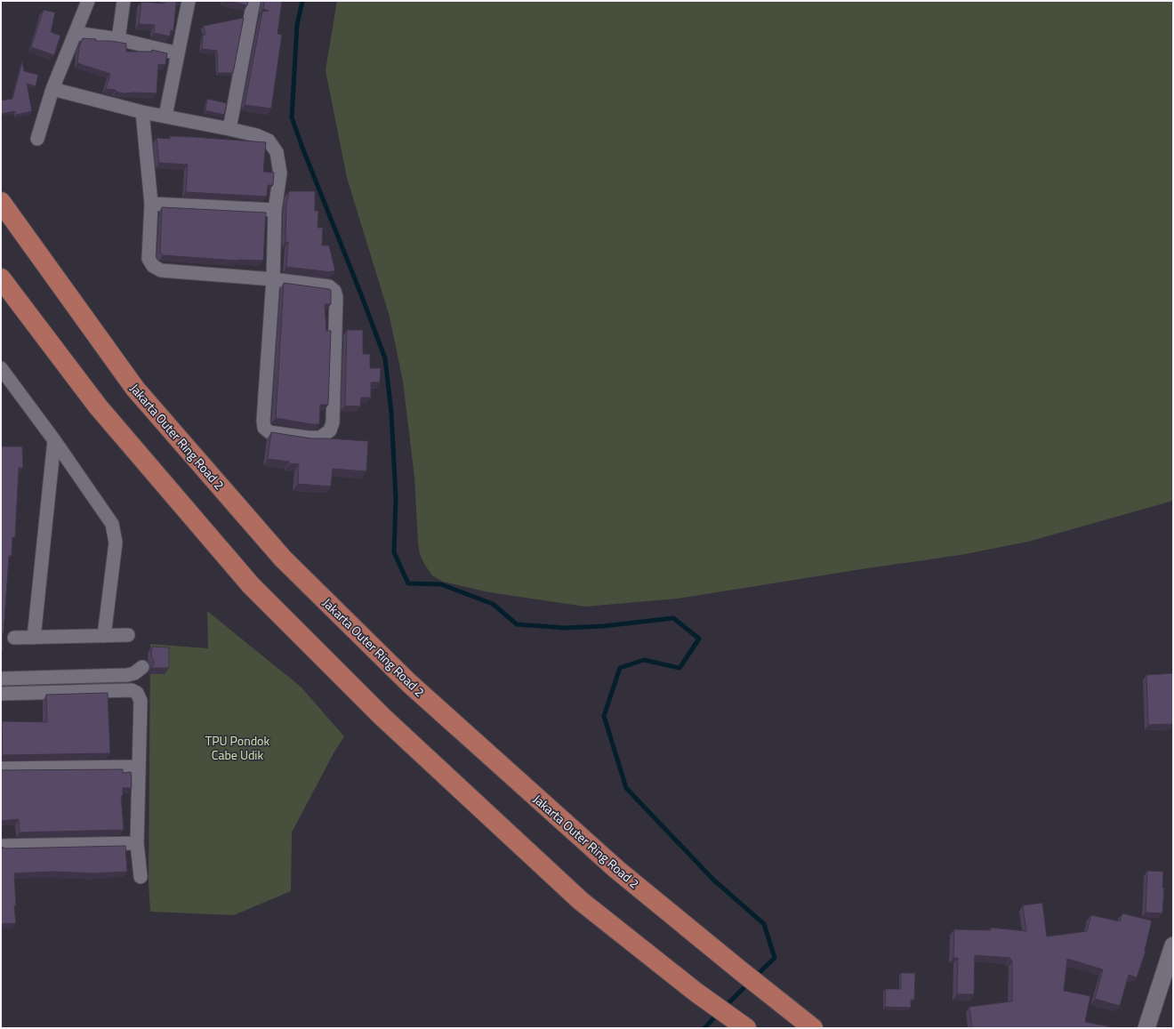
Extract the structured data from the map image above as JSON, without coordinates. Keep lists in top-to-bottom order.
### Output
{
  "streets": {
    "highway": ["Jakarta Outer Ring Road 2"]
  },
  "parks": ["TPU Pondok Cabe Udik"]
}
